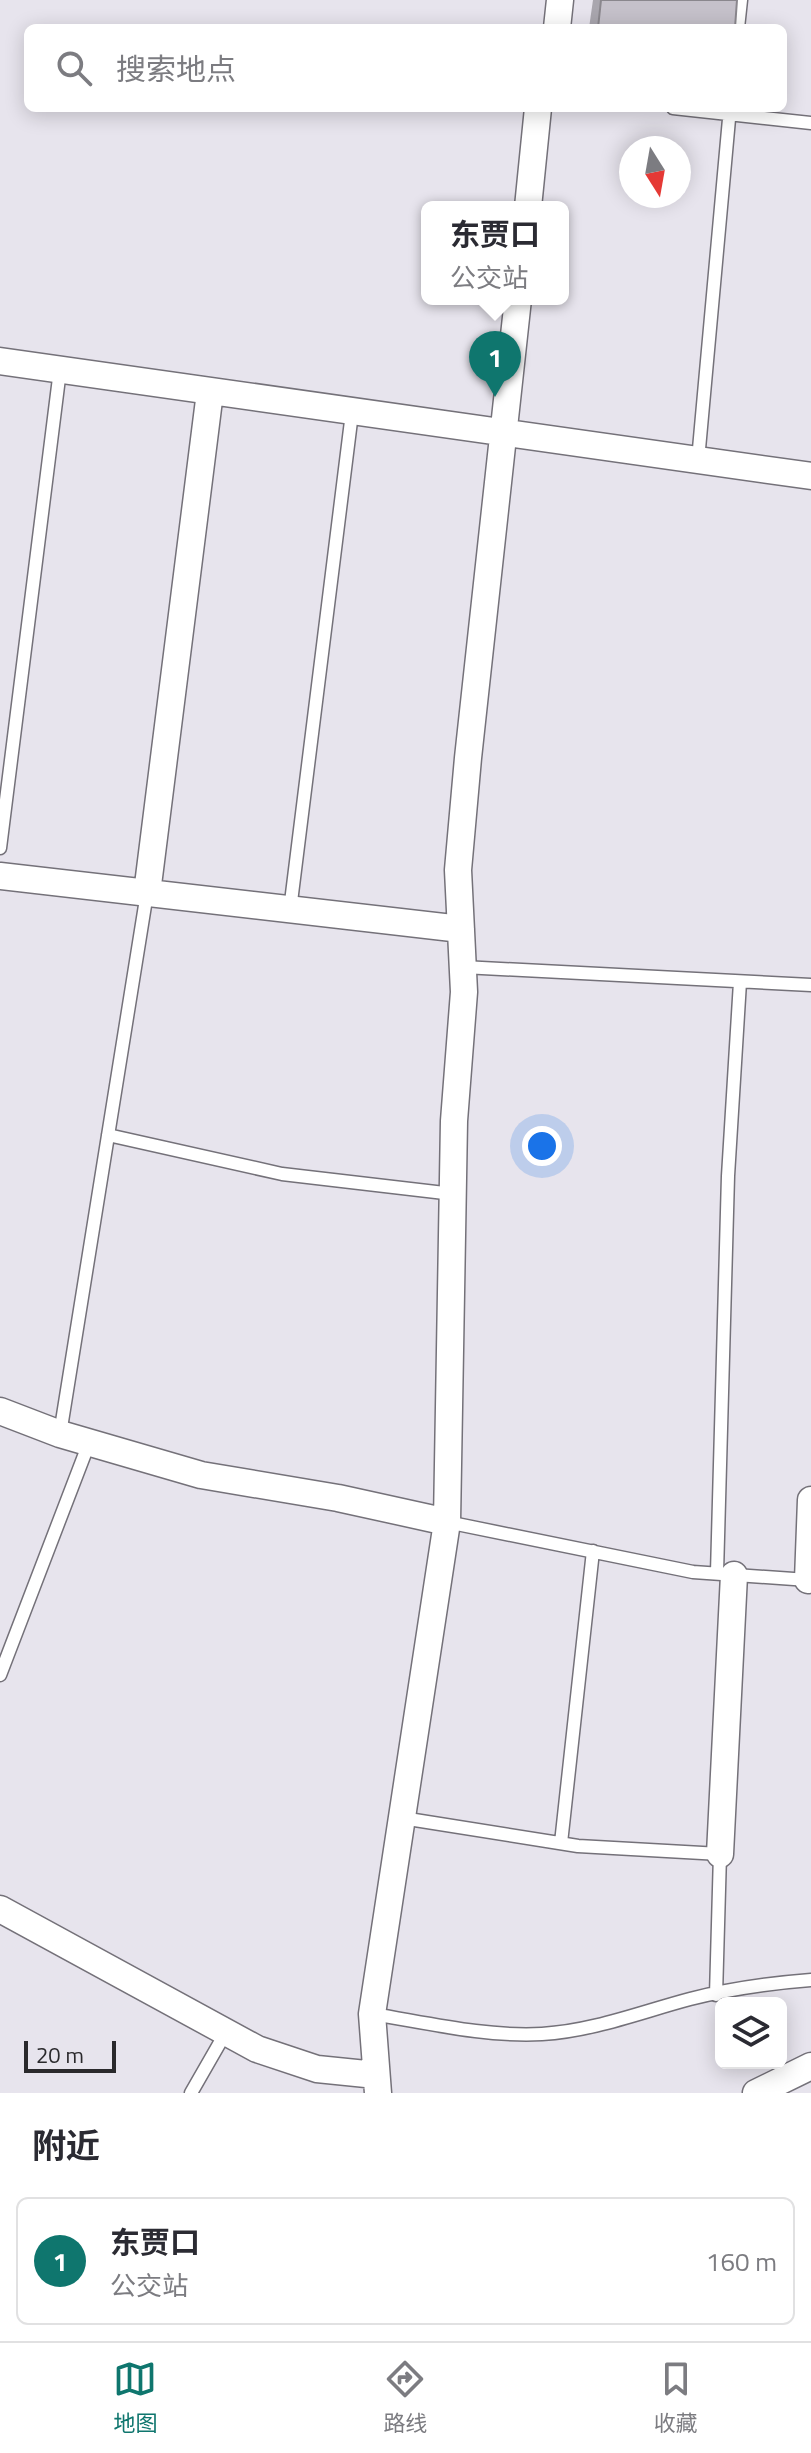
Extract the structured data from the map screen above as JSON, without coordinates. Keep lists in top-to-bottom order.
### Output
{
  "scale_bar": "20 m",
  "north": "bottom",
  "page": {
    "search": "搜索地点",
    "popup": ["东贾口", "公交站"],
    "pins": "1",
    "scale": "20 m",
    "heading": "附近",
    "list": [
      {
        "mark": "1",
        "name": "东贾口",
        "note": "公交站",
        "value": "160 m"
      }
    ],
    "nav": ["地图", "路线", "收藏"]
  }
}
